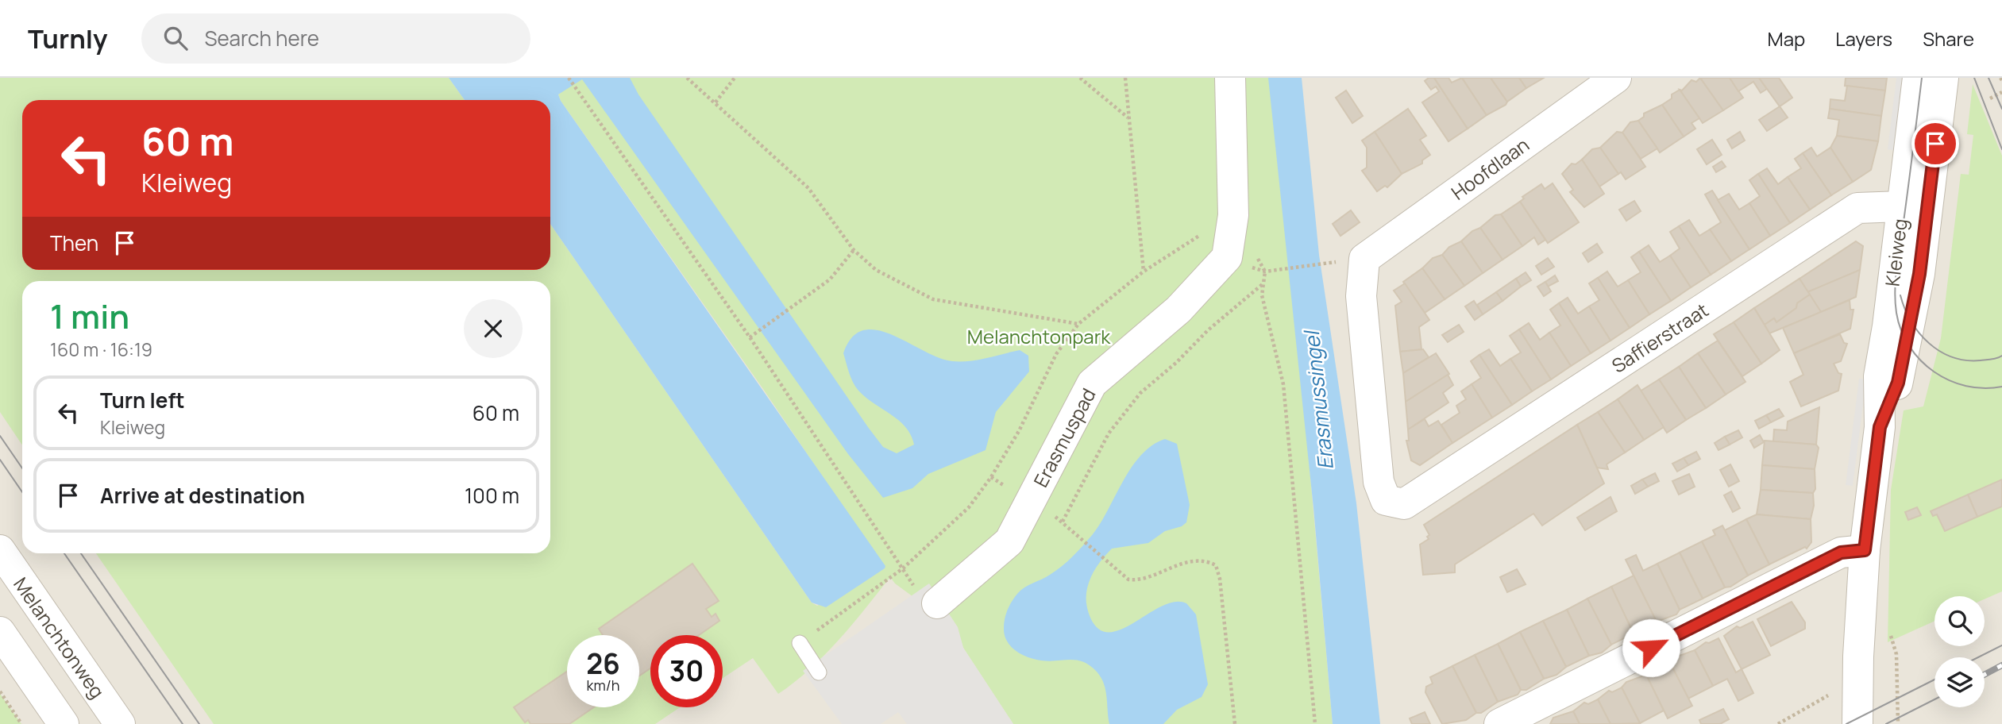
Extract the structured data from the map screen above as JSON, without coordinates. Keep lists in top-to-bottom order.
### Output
{
  "streets": {
    "street": [
      "Hoofdlaan",
      "Kleiweg",
      "Saffierstraat",
      "Erasmuspad",
      "Melanchtonweg"
    ]
  },
  "crossings": [
    ["Hoofdlaan", "Saffierstraat"],
    ["Kleiweg", "Saffierstraat"]
  ],
  "water": ["Erasmussingel"],
  "parks": ["Melanchtonpark"],
  "page": {
    "header": "Turnly",
    "search": "Search here",
    "nav": ["Map", "Layers", "Share"],
    "turn": ["60 m", "Kleiweg"],
    "then": "Then",
    "heading": ["1 min", "160 m · 16:19"],
    "list": [
      {
        "name": "Turn left",
        "note": "Kleiweg",
        "value": "60 m"
      },
      {
        "name": "Arrive at destination",
        "value": "100 m"
      }
    ],
    "speed": "26 km/h",
    "limit": "30"
  }
}
